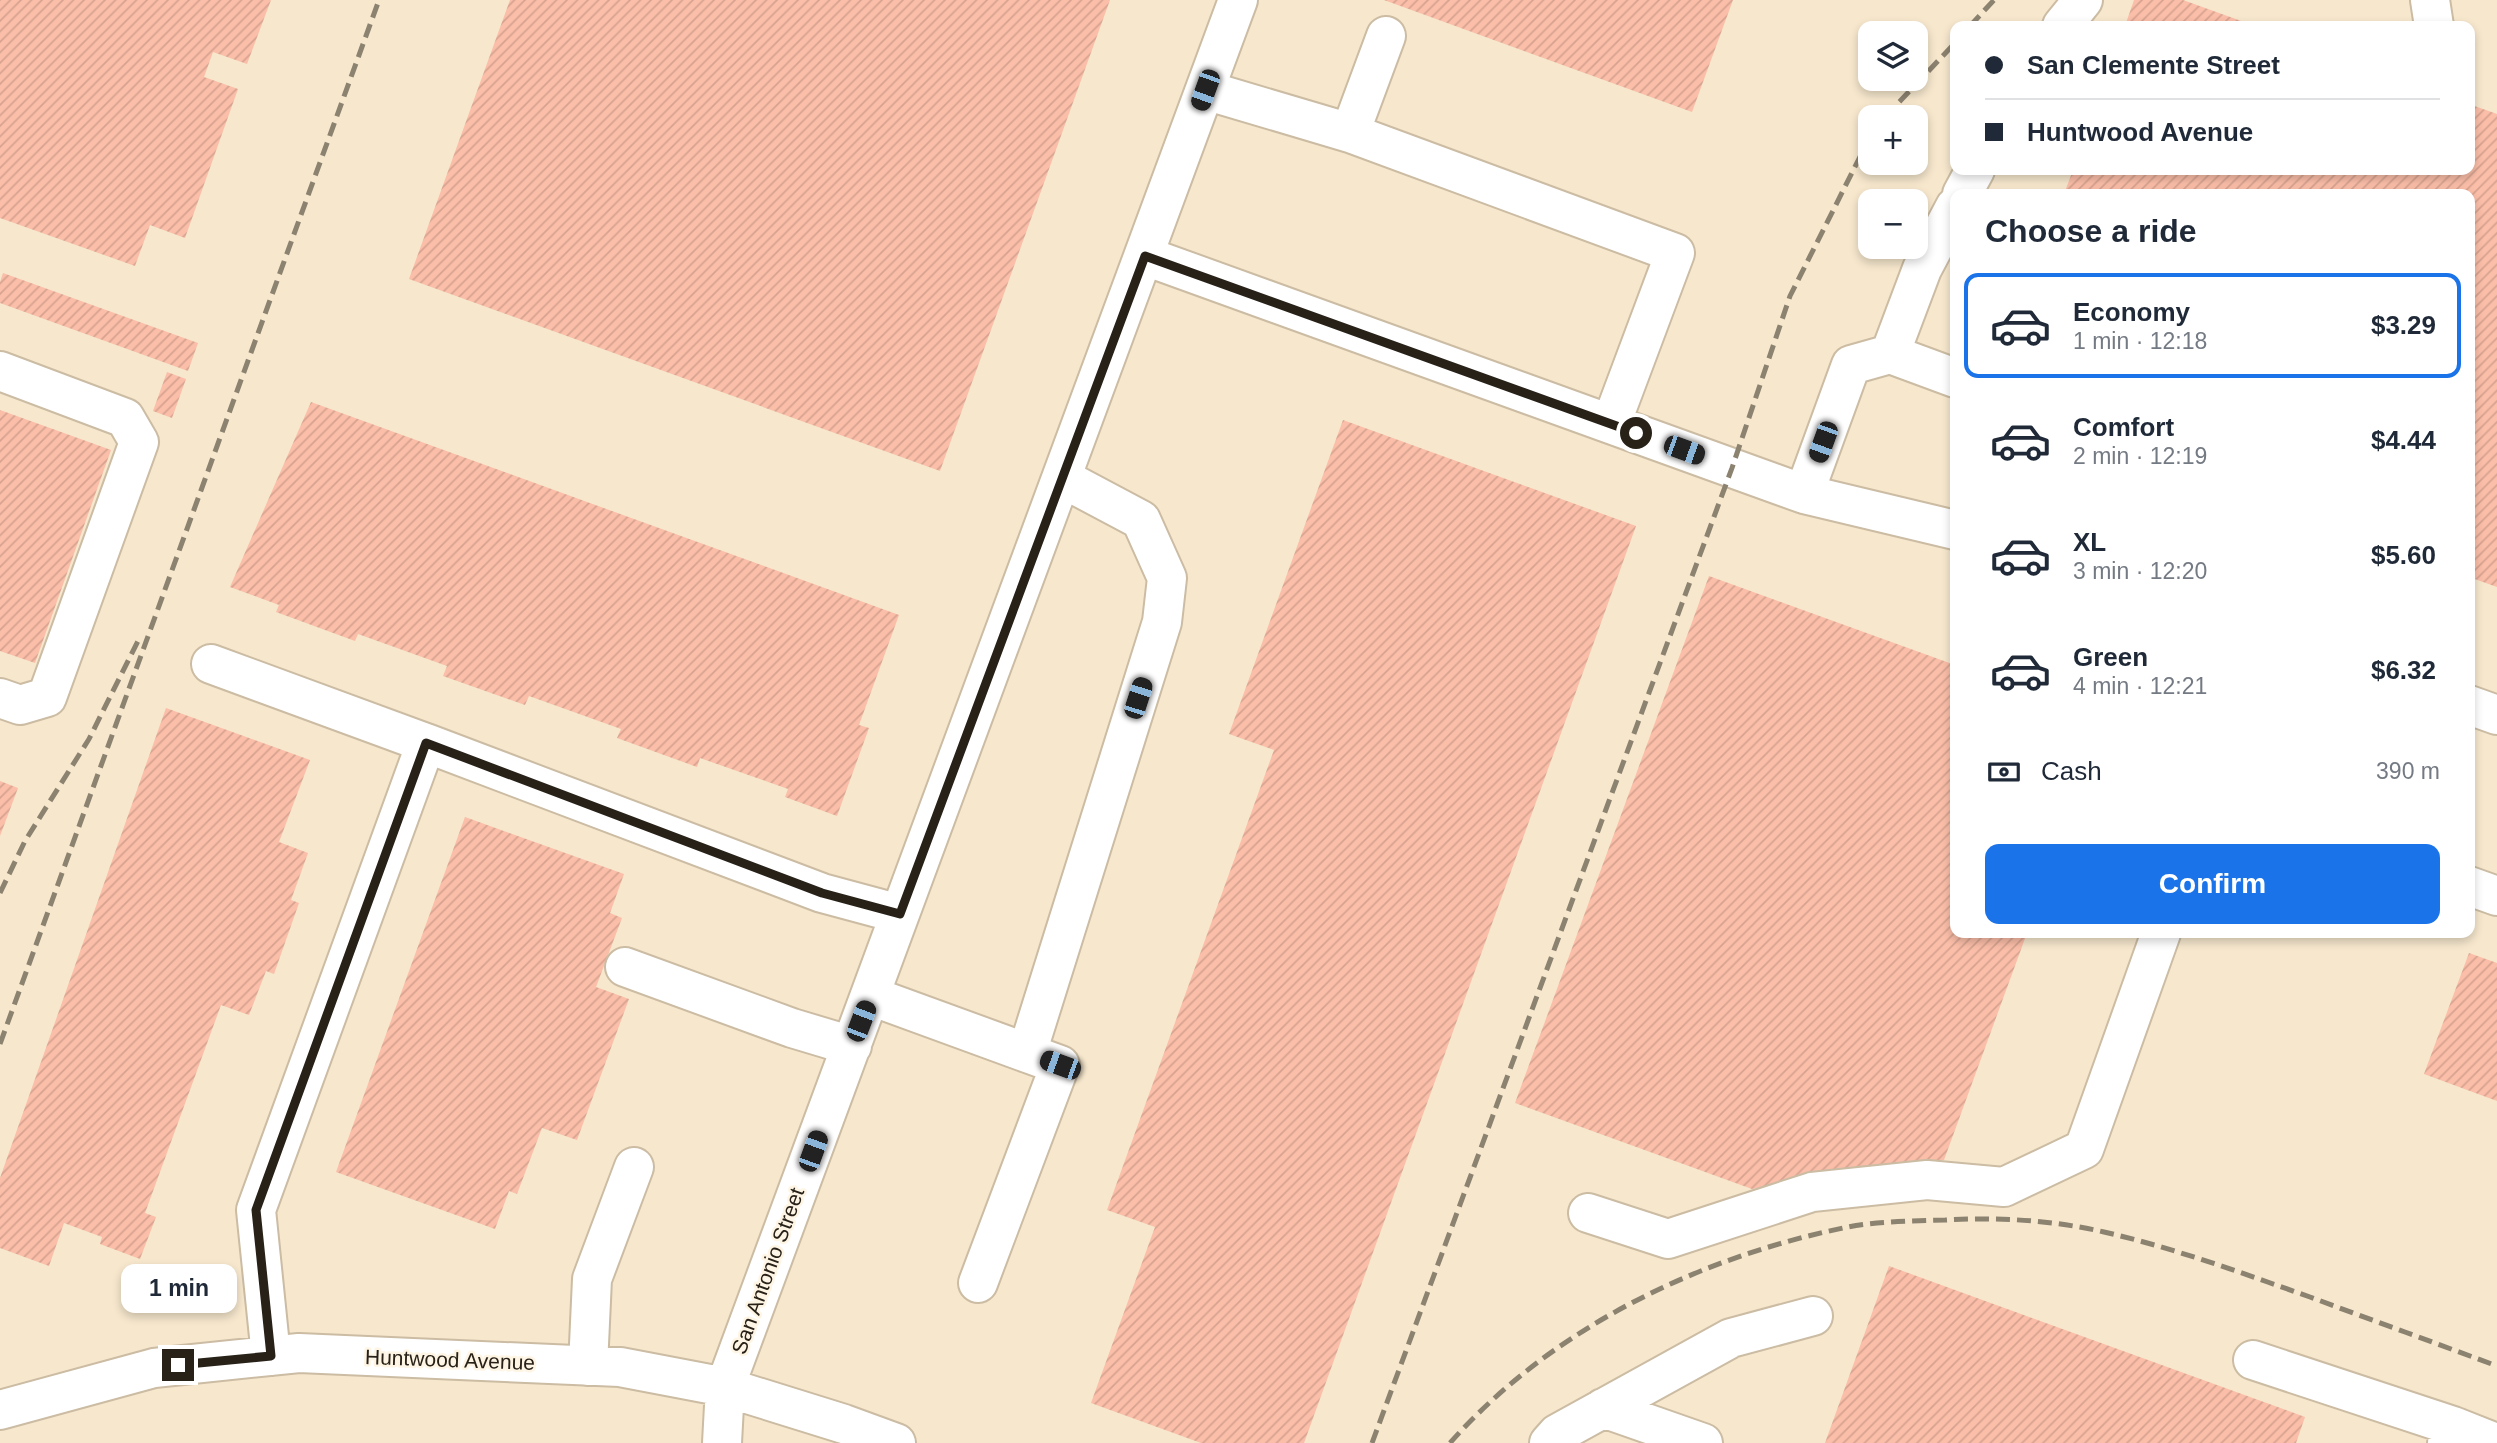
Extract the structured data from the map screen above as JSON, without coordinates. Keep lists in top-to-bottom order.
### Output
{
  "streets": {
    "street": ["San Antonio Street", "Huntwood Avenue"]
  },
  "crossings": [
    ["San Antonio Street", "Huntwood Avenue"]
  ],
  "page": {
    "map_buttons": ["+", "−"],
    "banner": ["San Clemente Street", "Huntwood Avenue"],
    "heading": "Choose a ride",
    "list": [
      {
        "name": "Economy",
        "note": "1 min · 12:18",
        "value": "$3.29"
      },
      {
        "name": "Comfort",
        "note": "2 min · 12:19",
        "value": "$4.44"
      },
      {
        "name": "XL",
        "note": "3 min · 12:20",
        "value": "$5.60"
      },
      {
        "name": "Green",
        "note": "4 min · 12:21",
        "value": "$6.32"
      }
    ],
    "pay": ["Cash", "390 m"],
    "buttons": "Confirm",
    "bubble": "1 min"
  }
}
